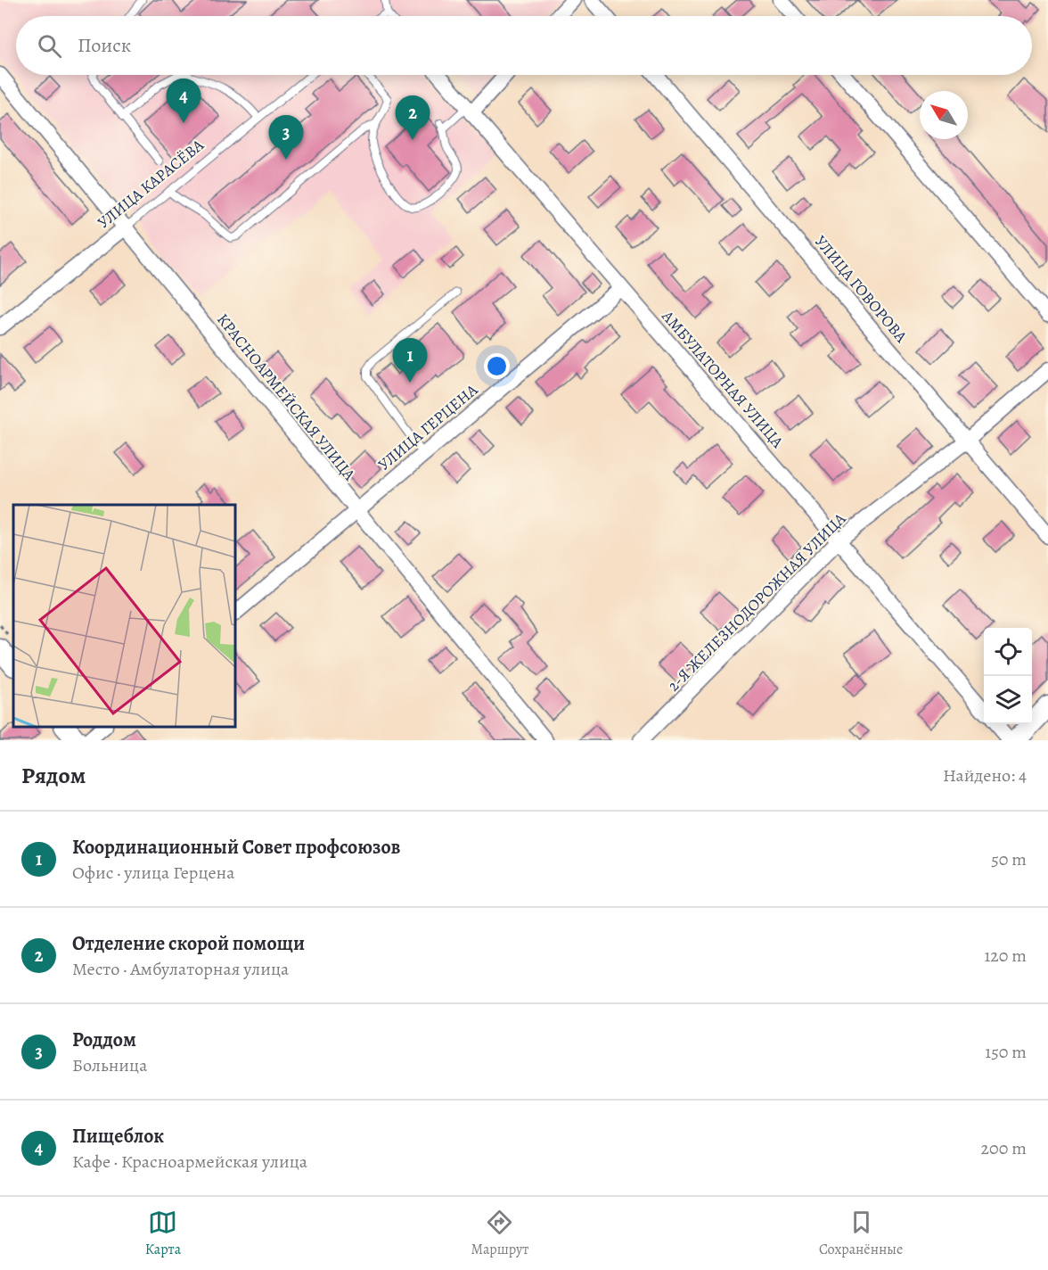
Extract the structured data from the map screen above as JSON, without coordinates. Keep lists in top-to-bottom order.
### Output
{
  "streets": {
    "street": [
      "УЛИЦА КАРАСЁВА",
      "УЛИЦА ГОВОРОВА",
      "АМБУЛАТОРНАЯ УЛИЦА",
      "КРАСНОАРМЕЙСКАЯ УЛИЦА",
      "УЛИЦА ГЕРЦЕНА",
      "2-Я ЖЕЛЕЗНОДОРОЖНАЯ УЛИЦА"
    ]
  },
  "crossings": [
    ["УЛИЦА КАРАСЁВА", "КРАСНОАРМЕЙСКАЯ УЛИЦА"],
    ["УЛИЦА ГОВОРОВА", "2-Я ЖЕЛЕЗНОДОРОЖНАЯ УЛИЦА"],
    ["АМБУЛАТОРНАЯ УЛИЦА", "УЛИЦА ГЕРЦЕНА"],
    ["АМБУЛАТОРНАЯ УЛИЦА", "2-Я ЖЕЛЕЗНОДОРОЖНАЯ УЛИЦА"],
    ["КРАСНОАРМЕЙСКАЯ УЛИЦА", "УЛИЦА ГЕРЦЕНА"]
  ],
  "north": "top left",
  "page": {
    "search": "Поиск",
    "pins": [
      "4",
      "2",
      "3",
      "1"
    ],
    "heading": ["Рядом", "Найдено: 4"],
    "list": [
      {
        "mark": "1",
        "name": "Координационный Совет профсоюзов",
        "note": "Офис · улица Герцена",
        "value": "50 m"
      },
      {
        "mark": "2",
        "name": "Отделение скорой помощи",
        "note": "Место · Амбулаторная улица",
        "value": "120 m"
      },
      {
        "mark": "3",
        "name": "Роддом",
        "note": "Больница",
        "value": "150 m"
      },
      {
        "mark": "4",
        "name": "Пищеблок",
        "note": "Кафе · Красноармейская улица",
        "value": "200 m"
      }
    ],
    "nav": ["Карта", "Маршрут", "Сохранённые"]
  }
}
